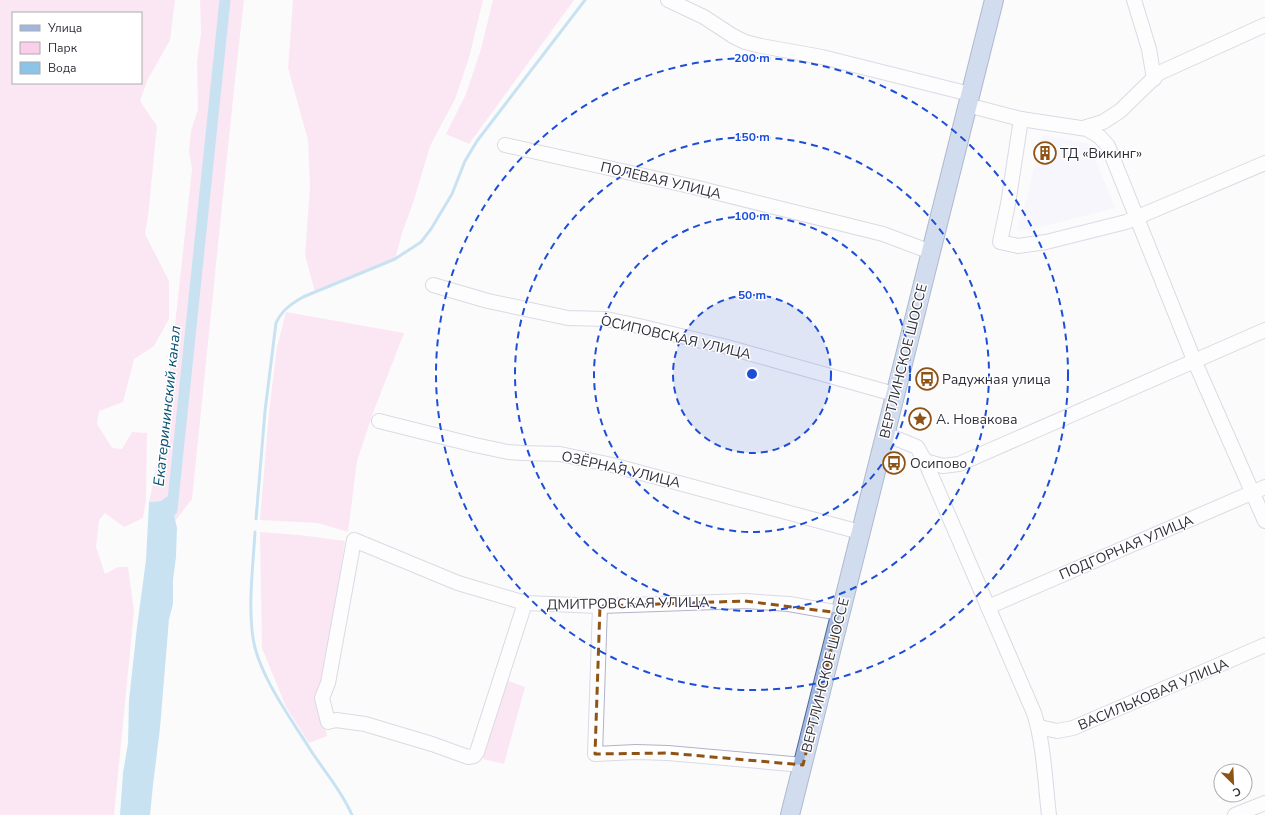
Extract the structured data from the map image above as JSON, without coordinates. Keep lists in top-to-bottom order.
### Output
{
  "streets": {
    "main road": ["ВЕРТЛИНСКОЕ ШОССЕ"],
    "street": [
      "ПОЛЕВАЯ УЛИЦА",
      "ОСИПОВСКАЯ УЛИЦА",
      "ОЗЁРНАЯ УЛИЦА",
      "ПОДГОРНАЯ УЛИЦА",
      "ДМИТРОВСКАЯ УЛИЦА",
      "ВАСИЛЬКОВАЯ УЛИЦА"
    ]
  },
  "crossings": [
    ["ПОЛЕВАЯ УЛИЦА", "ВЕРТЛИНСКОЕ ШОССЕ"],
    ["ОСИПОВСКАЯ УЛИЦА", "ВЕРТЛИНСКОЕ ШОССЕ"],
    ["ВЕРТЛИНСКОЕ ШОССЕ", "ОЗЁРНАЯ УЛИЦА"],
    ["ВЕРТЛИНСКОЕ ШОССЕ", "ДМИТРОВСКАЯ УЛИЦА"]
  ],
  "water": ["Екатерининский канал"],
  "places": {
    "building": ["ТД «Викинг»"],
    "bus stop": ["Радужная улица", "Осипово"],
    "place": ["А. Новакова"]
  },
  "legend": ["Улица", "Парк", "Вода"],
  "north": "bottom right",
  "rings": [
    "200 m",
    "150 m",
    "100 m",
    "50 m"
  ]
}
